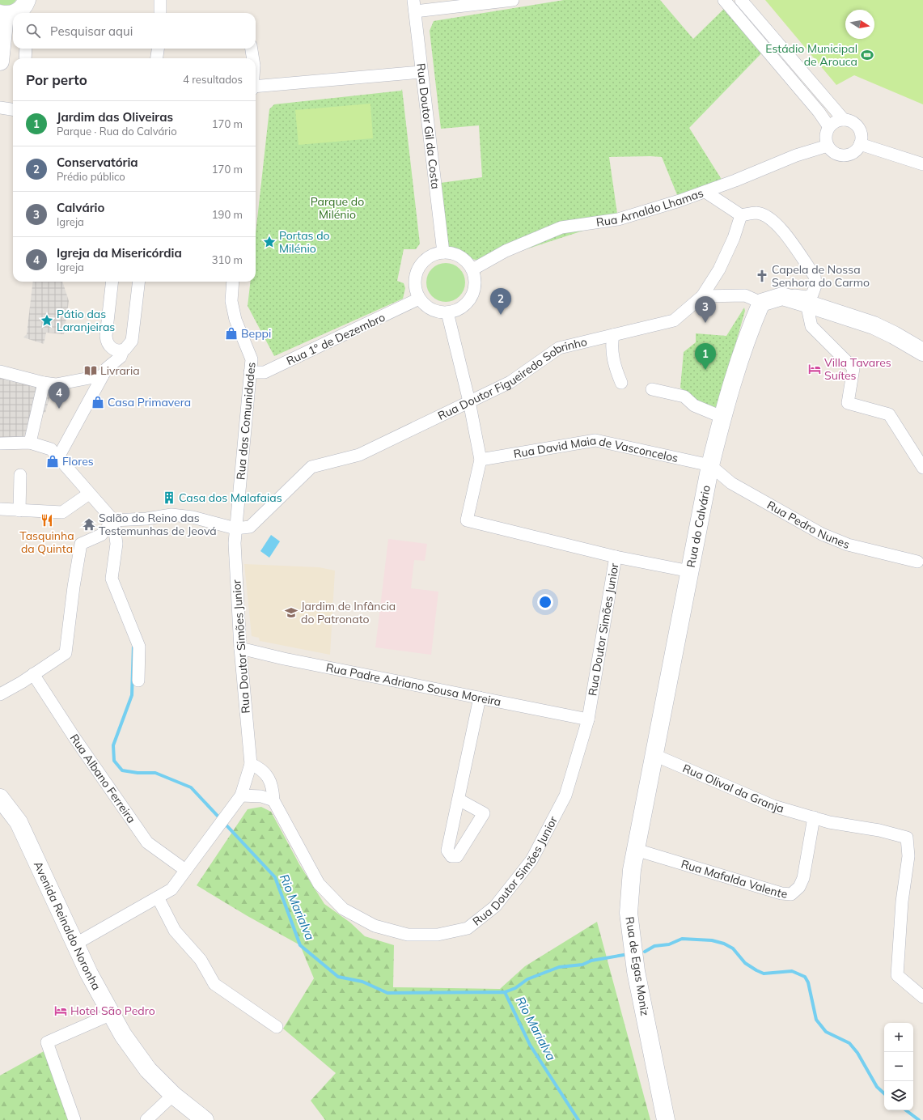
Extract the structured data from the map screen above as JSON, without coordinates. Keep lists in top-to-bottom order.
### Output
{
  "streets": {
    "street": [
      "Rua Doutor Gil da Costa",
      "Rua Arnaldo Lhamas",
      "Rua 1º de Dezembro",
      "Rua Doutor Figueiredo Sobrinho",
      "Rua das Comunidades",
      "Rua David Maia de Vasconcelos",
      "Rua Pedro Nunes",
      "Rua do Calvário",
      "Rua Doutor Simões Junior",
      "Rua Padre Adriano Sousa Moreira",
      "Rua Albano Ferreira",
      "Rua Olival da Granja",
      "Rua Mafalda Valente",
      "Avenida Reinaldo Noronha",
      "Rua de Egas Moniz"
    ]
  },
  "crossings": [
    ["Rua Doutor Gil da Costa", "Rua Arnaldo Lhamas"],
    ["Rua Doutor Gil da Costa", "Rua 1º de Dezembro"],
    ["Rua Arnaldo Lhamas", "Rua 1º de Dezembro"],
    ["Rua 1º de Dezembro", "Rua das Comunidades"],
    ["Rua Doutor Figueiredo Sobrinho", "Rua das Comunidades"],
    ["Rua Doutor Figueiredo Sobrinho", "Rua Doutor Simões Junior"],
    ["Rua das Comunidades", "Rua Doutor Simões Junior"],
    ["Rua David Maia de Vasconcelos", "Rua Pedro Nunes"],
    ["Rua David Maia de Vasconcelos", "Rua do Calvário"],
    ["Rua Pedro Nunes", "Rua do Calvário"],
    ["Rua do Calvário", "Rua Olival da Granja"],
    ["Rua do Calvário", "Rua de Egas Moniz"],
    ["Rua Doutor Simões Junior", "Rua Padre Adriano Sousa Moreira"],
    ["Rua Doutor Simões Junior", "Rua Albano Ferreira"],
    ["Rua Doutor Simões Junior", "Avenida Reinaldo Noronha"],
    ["Rua Olival da Granja", "Rua Mafalda Valente"],
    ["Rua Olival da Granja", "Rua de Egas Moniz"],
    ["Rua Mafalda Valente", "Rua de Egas Moniz"]
  ],
  "water": ["Rio Marialva"],
  "parks": ["Parque do Milénio"],
  "places": {
    "sports": ["Estádio Municipal de Arouca"],
    "place": ["Portas do Milénio", "Pátio das Laranjeiras"],
    "church": ["Capela de Nossa Senhora do Carmo"],
    "shop": ["Beppi", "Casa Primavera", "Flores"],
    "hotel": ["Villa Tavares Suítes", "Hotel São Pedro"],
    "library": ["Livraria"],
    "building": ["Casa dos Malafaias"],
    "restaurant": ["Tasquinha da Quinta"],
    "temple": ["Salão do Reino das Testemunhas de Jeová"],
    "school or university": ["Jardim de Infância do Patronato"]
  },
  "north": "right",
  "page": {
    "search": "Pesquisar aqui",
    "heading": ["Por perto", "4 resultados"],
    "list": [
      {
        "mark": "1",
        "name": "Jardim das Oliveiras",
        "note": "Parque · Rua do Calvário",
        "value": "170 m"
      },
      {
        "mark": "2",
        "name": "Conservatória",
        "note": "Prédio público",
        "value": "170 m"
      },
      {
        "mark": "3",
        "name": "Calvário",
        "note": "Igreja",
        "value": "190 m"
      },
      {
        "mark": "4",
        "name": "Igreja da Misericórdia",
        "note": "Igreja",
        "value": "310 m"
      }
    ],
    "pins": [
      "2",
      "3",
      "1",
      "4"
    ],
    "map_buttons": ["+", "−"]
  }
}
